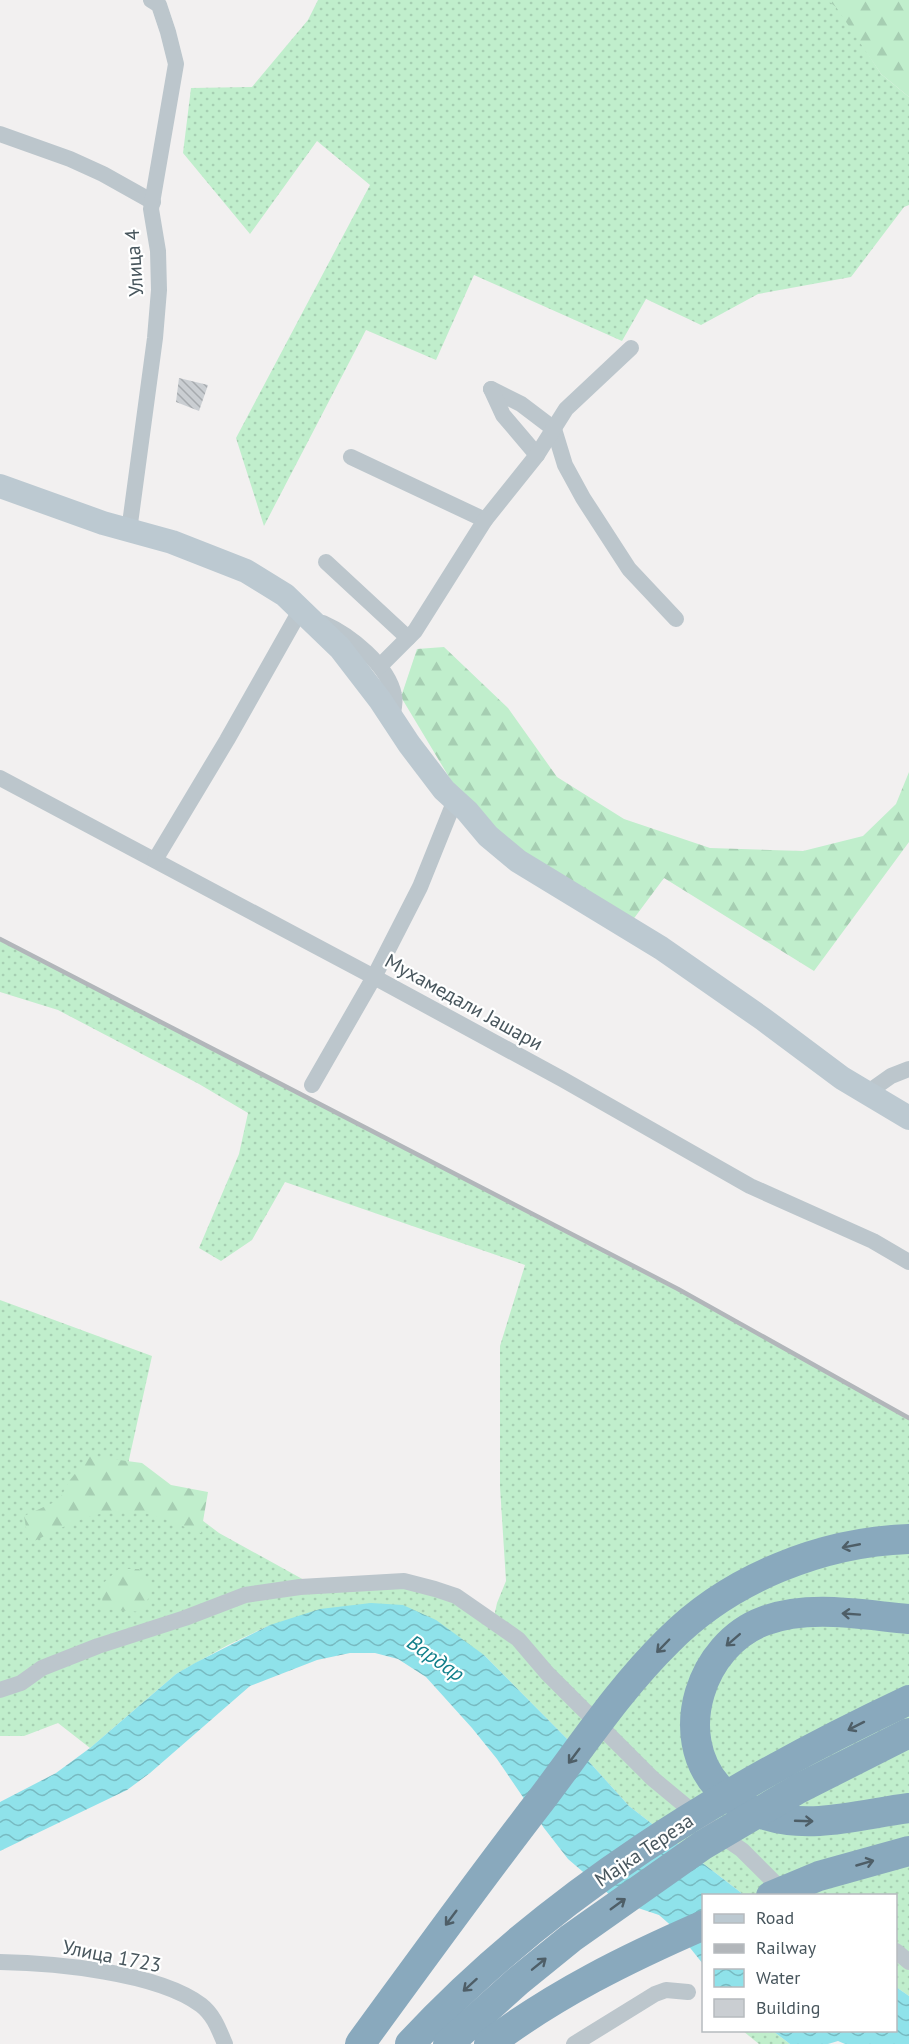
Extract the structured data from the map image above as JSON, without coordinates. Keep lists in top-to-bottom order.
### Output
{
  "streets": {
    "highway": ["Мајка Тереза"],
    "street": ["Улица 4", "Мухамедали Јашари", "Улица 1723"]
  },
  "water": ["Вардар"],
  "legend": [
    "Road",
    "Railway",
    "Water",
    "Building"
  ]
}
